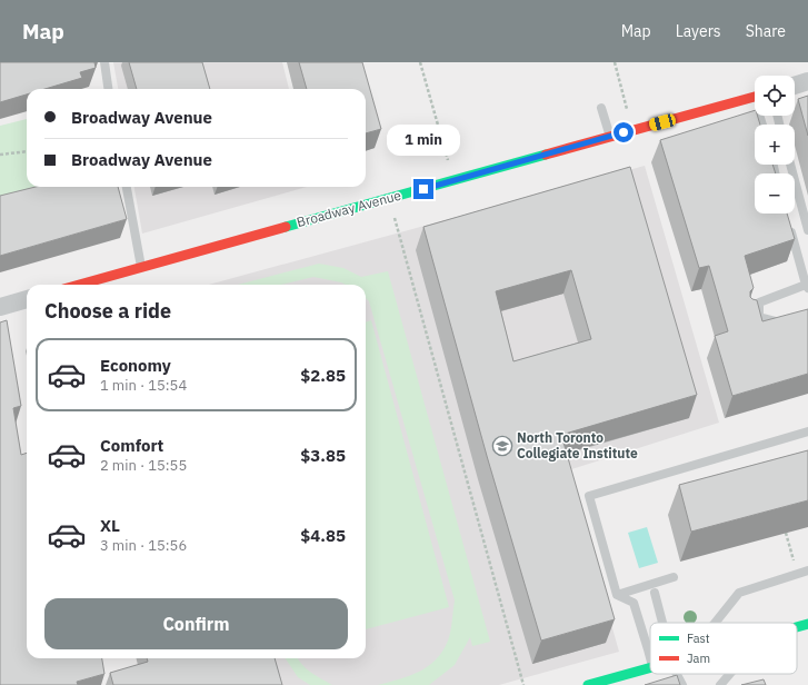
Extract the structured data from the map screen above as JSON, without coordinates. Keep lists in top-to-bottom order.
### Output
{
  "streets": {
    "street": ["Broadway Avenue"]
  },
  "places": {
    "school or university": ["North Toronto Collegiate Institute"]
  },
  "legend": ["Fast", "Jam"],
  "page": {
    "header": "Map",
    "nav": ["Map", "Layers", "Share"],
    "map_buttons": ["+", "−"],
    "banner": ["Broadway Avenue", "Broadway Avenue"],
    "bubble": "1 min",
    "heading": "Choose a ride",
    "list": [
      {
        "name": "Economy",
        "note": "1 min · 15:54",
        "value": "$2.85"
      },
      {
        "name": "Comfort",
        "note": "2 min · 15:55",
        "value": "$3.85"
      },
      {
        "name": "XL",
        "note": "3 min · 15:56",
        "value": "$4.85"
      }
    ],
    "buttons": "Confirm"
  }
}
